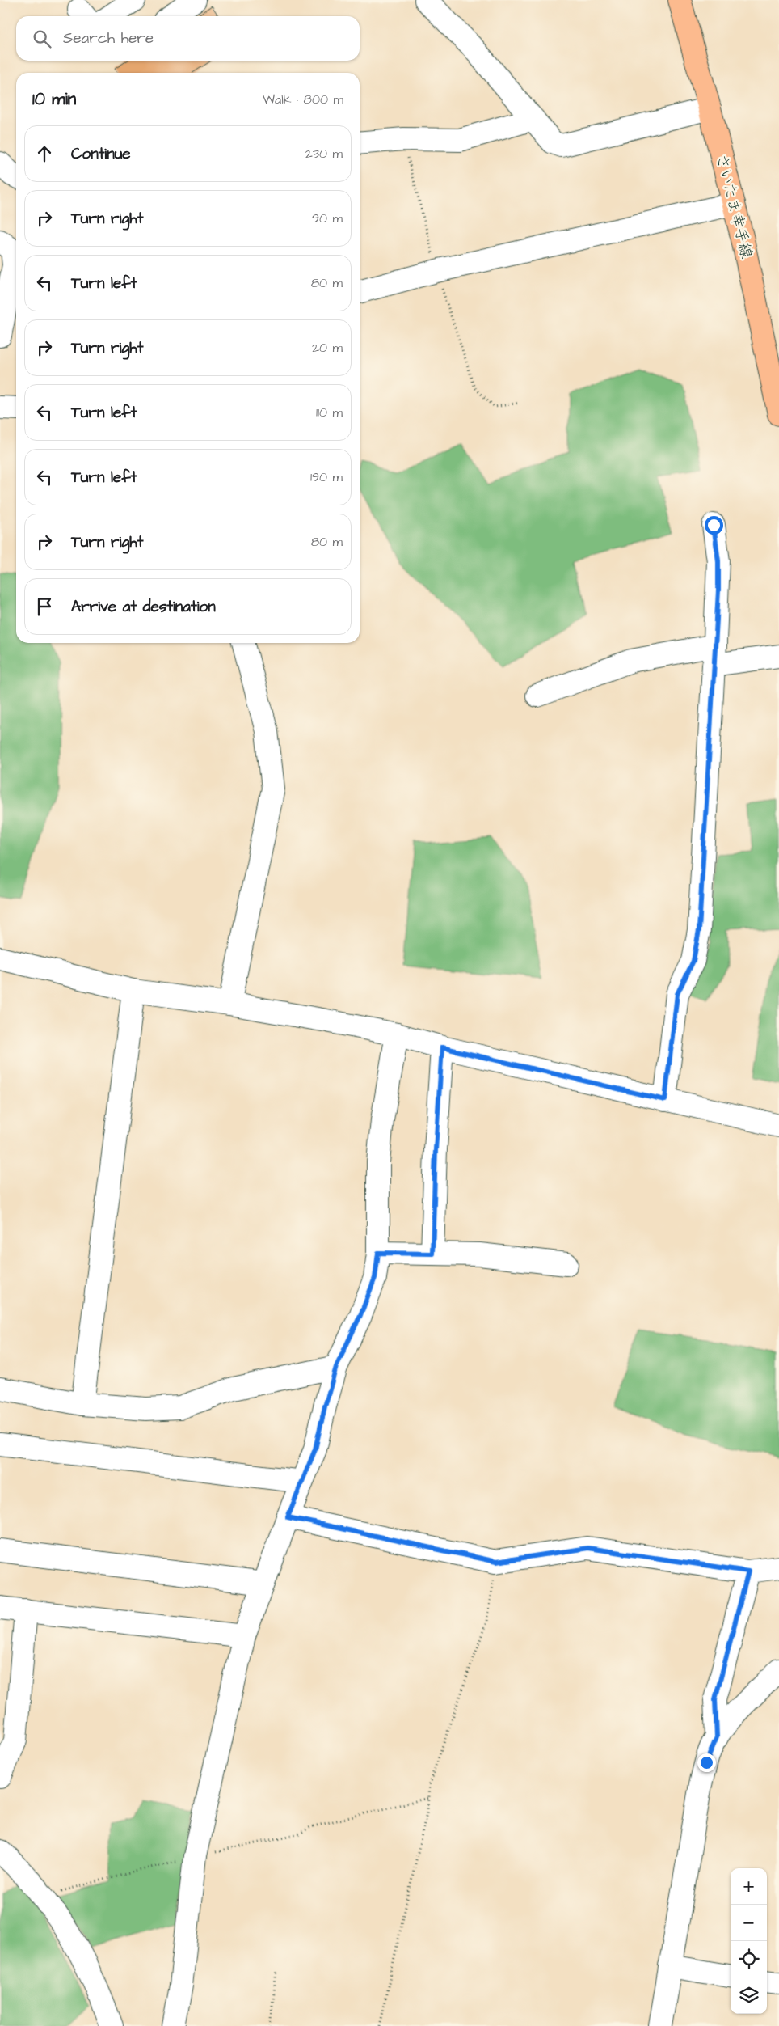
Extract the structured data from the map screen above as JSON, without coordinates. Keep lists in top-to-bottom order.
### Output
{
  "streets": {
    "main road": ["さいたま幸手線"]
  },
  "page": {
    "search": "Search here",
    "heading": ["10 min", "Walk · 800 m"],
    "list": [
      ["Continue", "230 m"],
      ["Turn right", "90 m"],
      ["Turn left", "80 m"],
      ["Turn right", "20 m"],
      ["Turn left", "110 m"],
      ["Turn left", "190 m"],
      ["Turn right", "80 m"],
      "Arrive at destination"
    ],
    "map_buttons": ["+", "−"]
  }
}
